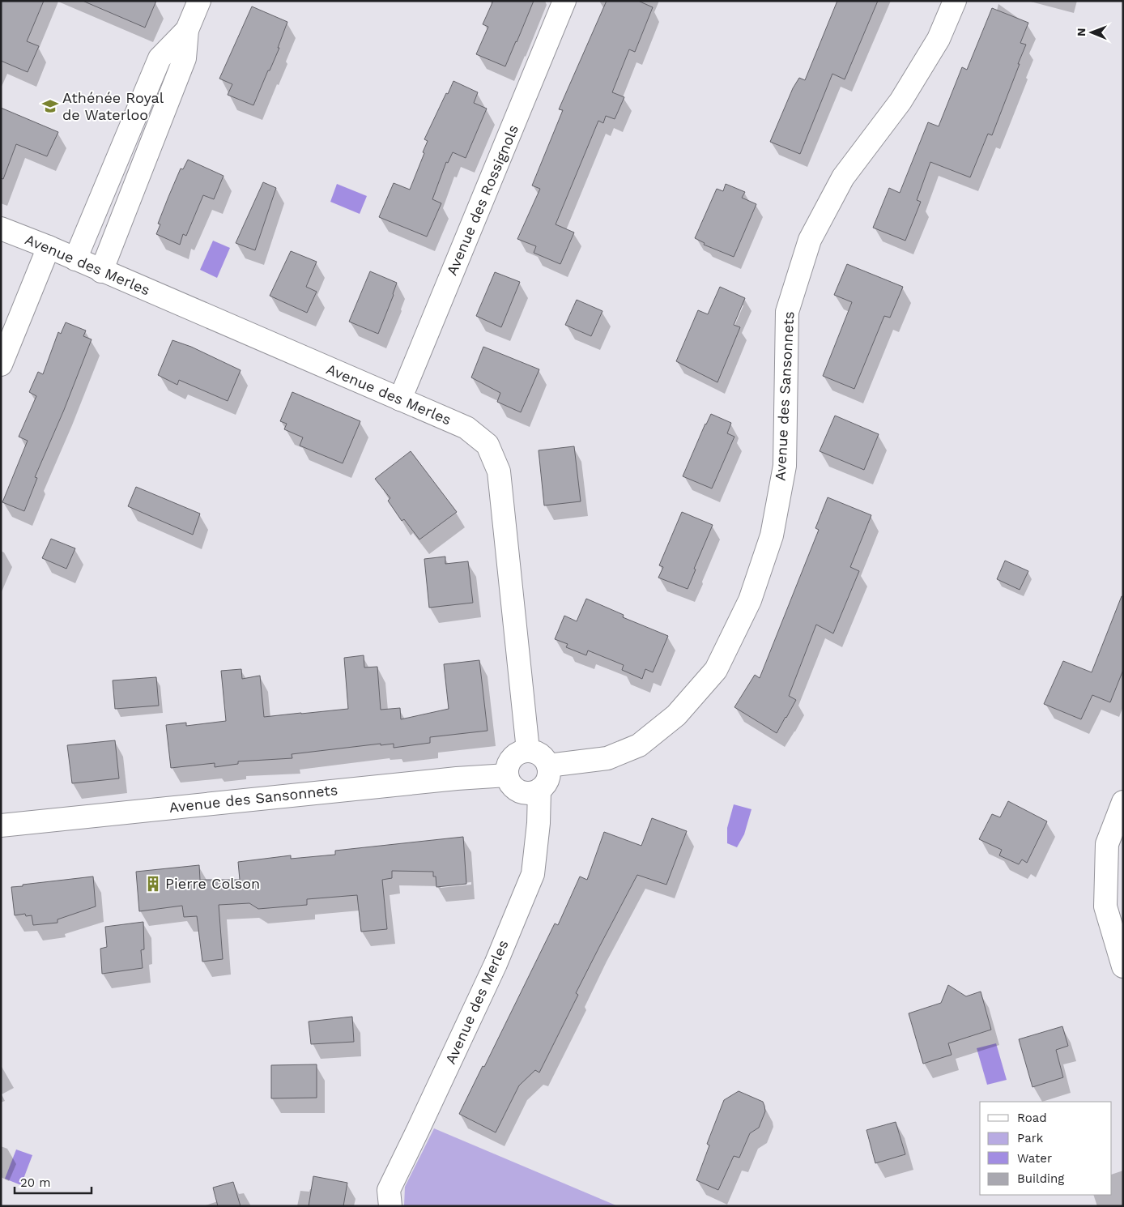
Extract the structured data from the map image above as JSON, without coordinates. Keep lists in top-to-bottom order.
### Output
{
  "streets": {
    "street": ["Avenue des Rossignols", "Avenue des Merles", "Avenue des Sansonnets"]
  },
  "crossings": [
    ["Avenue des Rossignols", "Avenue des Merles"],
    ["Avenue des Merles", "Avenue des Sansonnets"]
  ],
  "places": {
    "school or university": ["Athénée Royal de Waterloo"],
    "building": ["Pierre Colson"]
  },
  "legend": [
    "Road",
    "Park",
    "Water",
    "Building"
  ],
  "scale_bar": "20 m",
  "north": "left"
}
